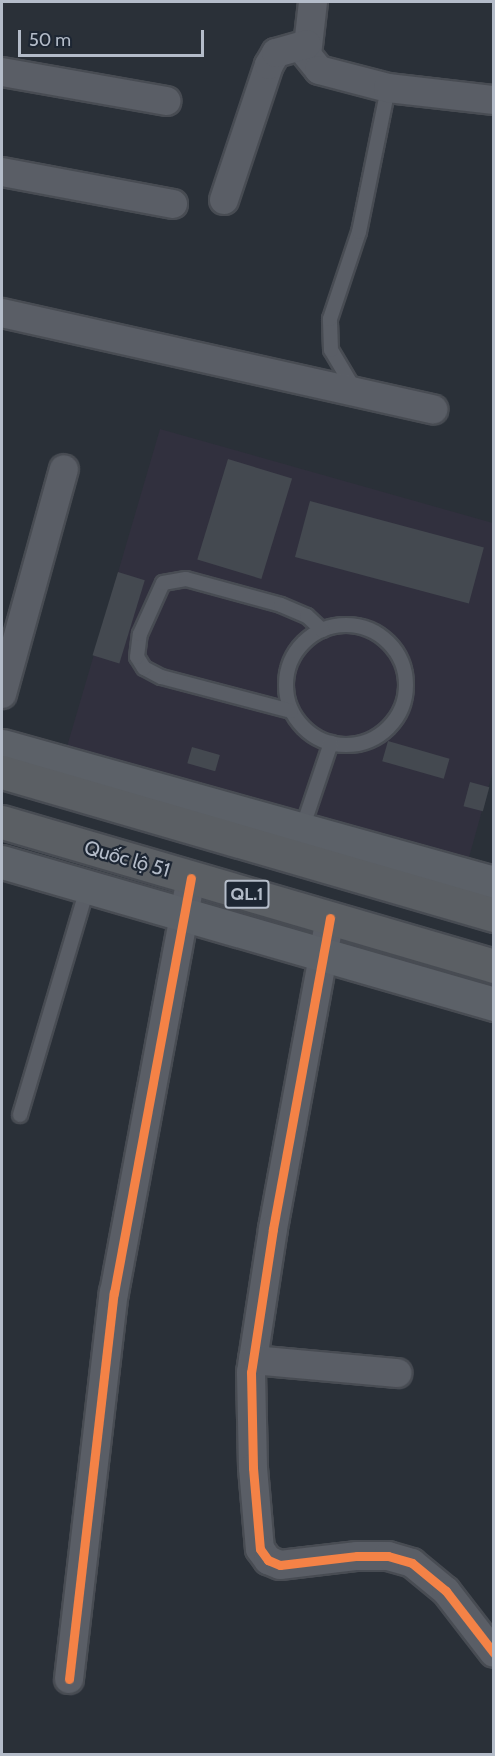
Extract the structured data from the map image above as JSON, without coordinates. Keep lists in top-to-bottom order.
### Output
{
  "streets": {
    "highway": ["Quốc lộ 51", "QL.1"]
  },
  "scale_bar": "50 m"
}
